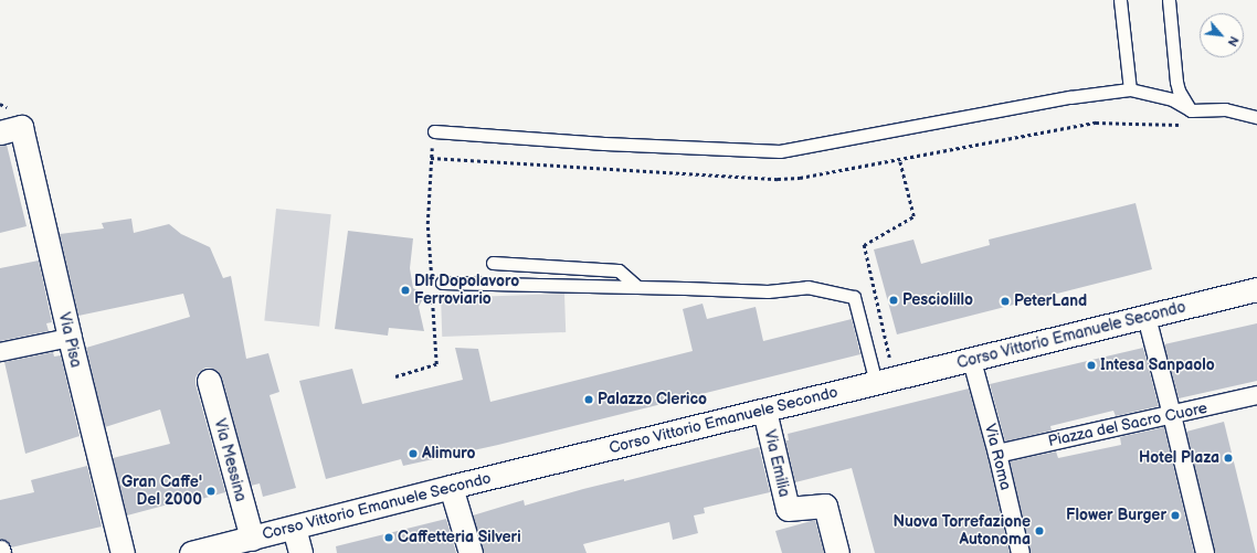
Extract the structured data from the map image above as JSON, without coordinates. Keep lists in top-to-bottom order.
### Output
{
  "streets": {
    "street": [
      "Corso Vittorio Emanuele Secondo",
      "Via Pisa",
      "Piazza del Sacro Cuore",
      "Via Roma",
      "Via Messina",
      "Via Emilia"
    ]
  },
  "crossings": [
    ["Corso Vittorio Emanuele Secondo", "Via Roma"],
    ["Corso Vittorio Emanuele Secondo", "Via Messina"],
    ["Corso Vittorio Emanuele Secondo", "Via Emilia"],
    ["Piazza del Sacro Cuore", "Via Roma"]
  ],
  "places": [
    "Dlf Dopolavoro Ferroviario",
    "Pesciolillo",
    "PeterLand",
    "Intesa Sanpaolo",
    "Palazzo Clerico",
    "Alimuro",
    "Hotel Plaza",
    "Gran Caffe' Del 2000",
    "Flower Burger",
    "Nuova Torrefazione Autonoma",
    "Caffetteria Silveri"
  ],
  "north": "bottom right"
}
